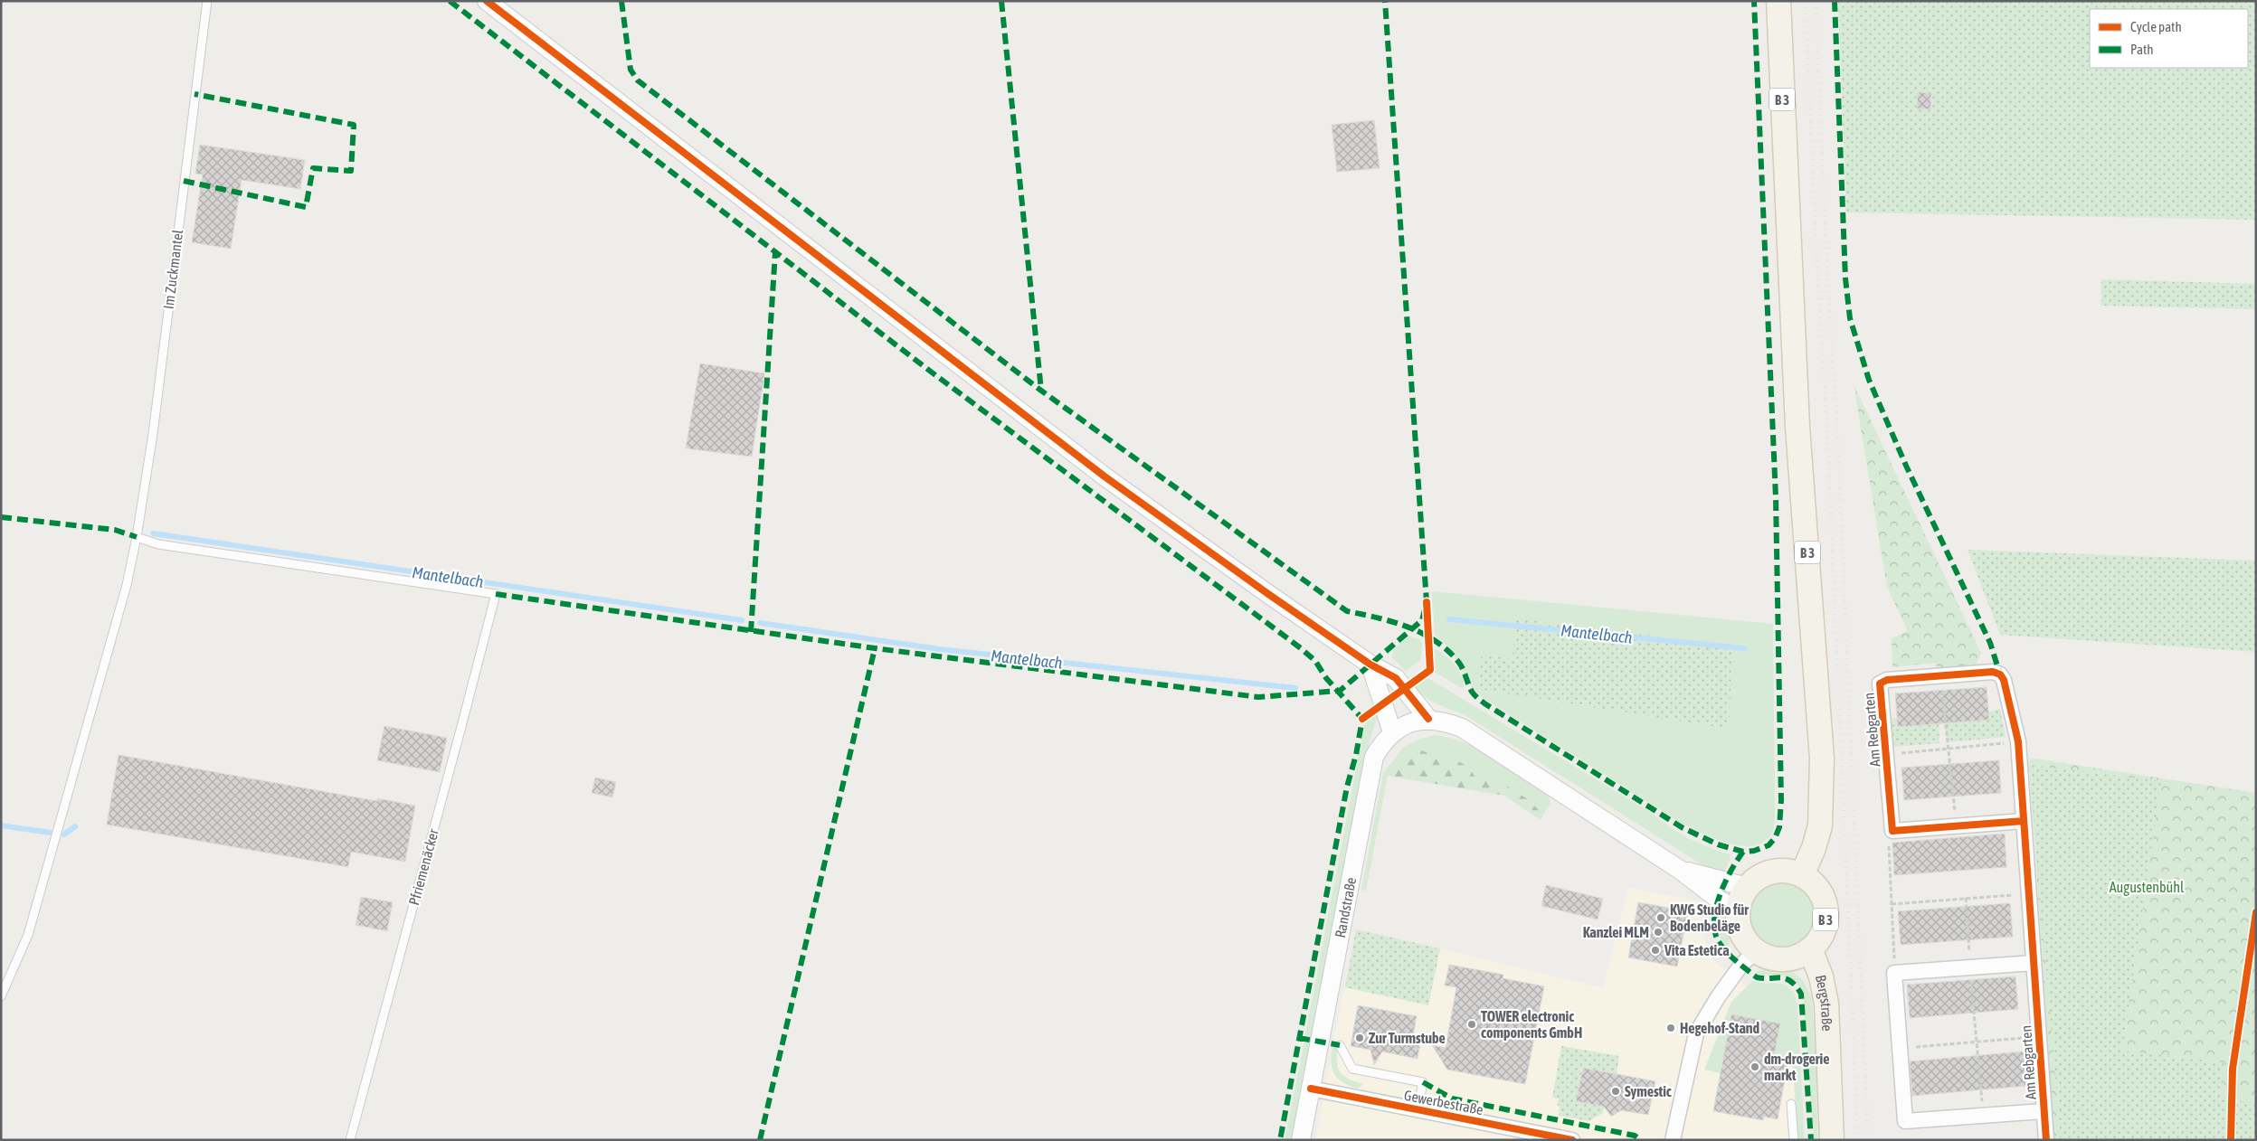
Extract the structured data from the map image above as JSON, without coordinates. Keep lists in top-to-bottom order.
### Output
{
  "streets": {
    "main road": ["B 3", "Bergstraße"],
    "street": ["Am Rebgarten", "Randstraße", "Gewerbestraße"],
    "lane": ["Im Zuckmantel", "Pfriemenäcker"]
  },
  "crossings": [
    ["B 3", "Bergstraße"],
    ["Im Zuckmantel", "Pfriemenäcker"],
    ["Randstraße", "Gewerbestraße"]
  ],
  "water": ["Mantelbach"],
  "parks": ["Augustenbühl"],
  "places": [
    "KWG Studio für Bodenbeläge",
    "Kanzlei MLM",
    "Vita Estetica",
    "TOWER electronic components GmbH",
    "Hegehof-Stand",
    "Zur Turmstube",
    "dm-drogerie markt",
    "Symestic"
  ],
  "legend": ["Cycle path", "Path"]
}
